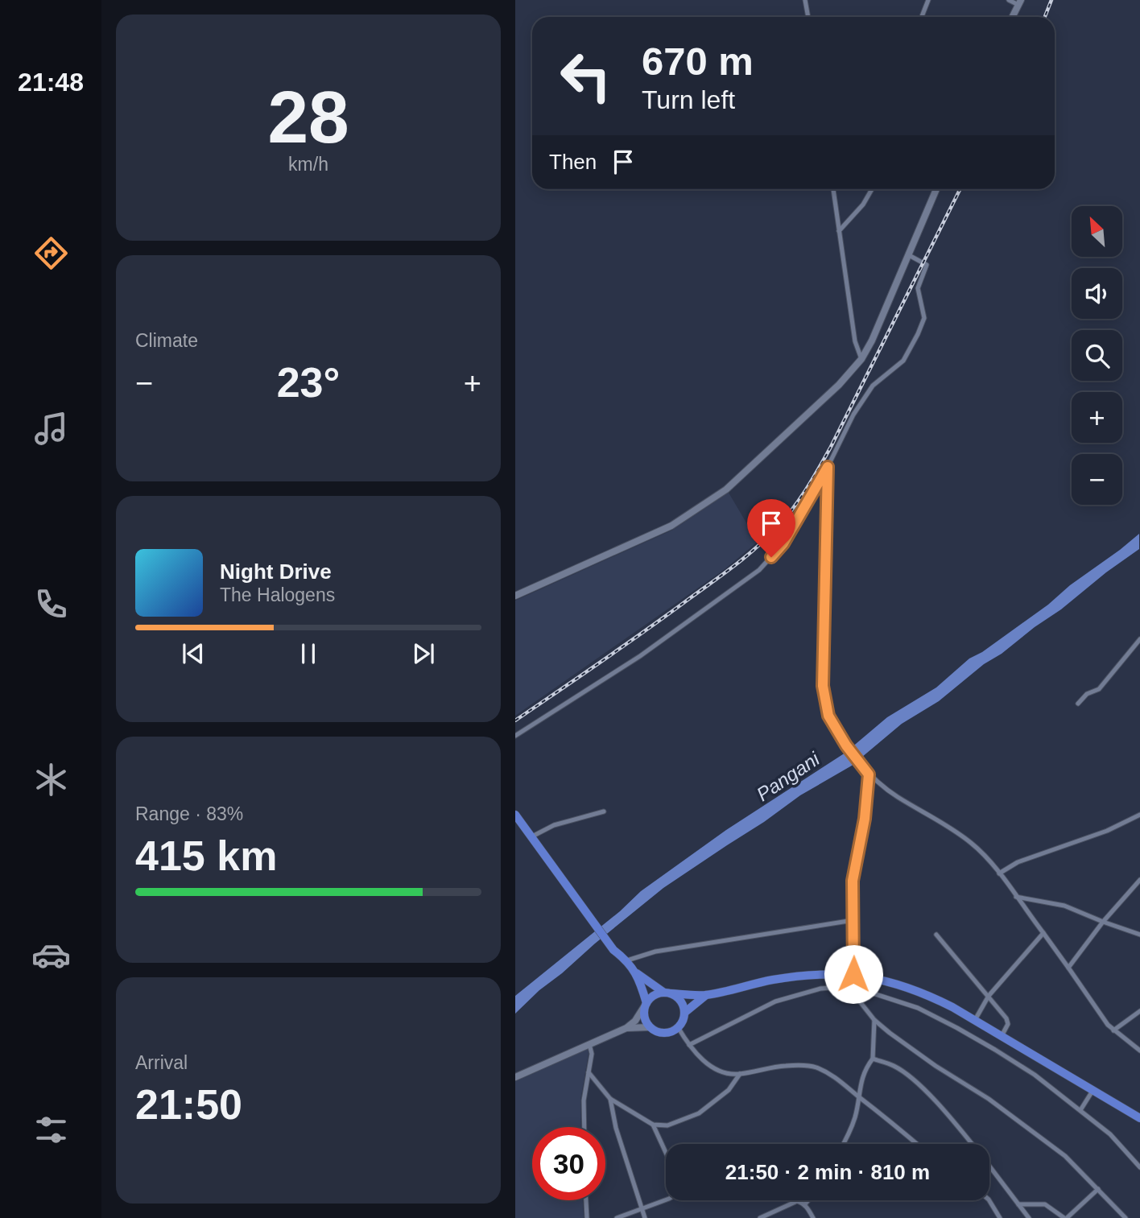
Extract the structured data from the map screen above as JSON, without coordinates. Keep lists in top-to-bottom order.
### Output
{
  "water": ["Pangani"],
  "north": "top left",
  "page": {
    "tabs": "21:48",
    "tile": [
      ["28", "km/h"],
      "Climate",
      ["Range · 83%", "415 km"],
      ["Arrival", "21:50"]
    ],
    "turn": ["670 m", "Turn left"],
    "then": "Then",
    "map_buttons": ["+", "−"],
    "heat": ["−", "23°", "+"],
    "song": ["Night Drive", "The Halogens"],
    "limit": "30",
    "trip": "21:50 · 2 min · 810 m"
  }
}
